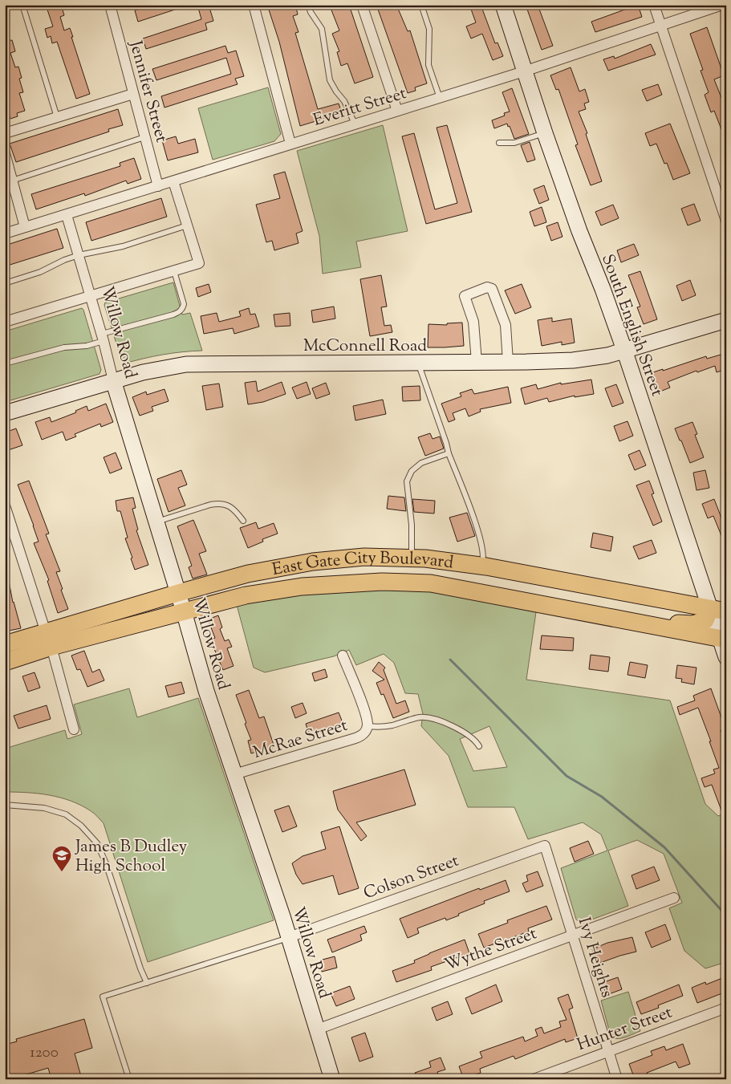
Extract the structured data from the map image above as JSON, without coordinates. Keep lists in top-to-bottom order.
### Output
{
  "streets": {
    "main road": ["East Gate City Boulevard"],
    "street": [
      "Jennifer Street",
      "Everitt Street",
      "South English Street",
      "Willow Road",
      "McConnell Road",
      "McRae Street",
      "Colson Street",
      "Wythe Street",
      "Ivy Heights",
      "Hunter Street"
    ]
  },
  "crossings": [
    ["Jennifer Street", "Everitt Street"],
    ["Everitt Street", "South English Street"],
    ["Everitt Street", "Willow Road"],
    ["South English Street", "McConnell Road"],
    ["South English Street", "East Gate City Boulevard"],
    ["Willow Road", "McConnell Road"],
    ["Willow Road", "East Gate City Boulevard"],
    ["Willow Road", "McRae Street"],
    ["Willow Road", "Colson Street"],
    ["Willow Road", "Wythe Street"],
    ["Colson Street", "Ivy Heights"],
    ["Wythe Street", "Ivy Heights"],
    ["Ivy Heights", "Hunter Street"]
  ],
  "places": {
    "school or university": ["James B Dudley High School"]
  },
  "house_numbers": ["1200"]
}
